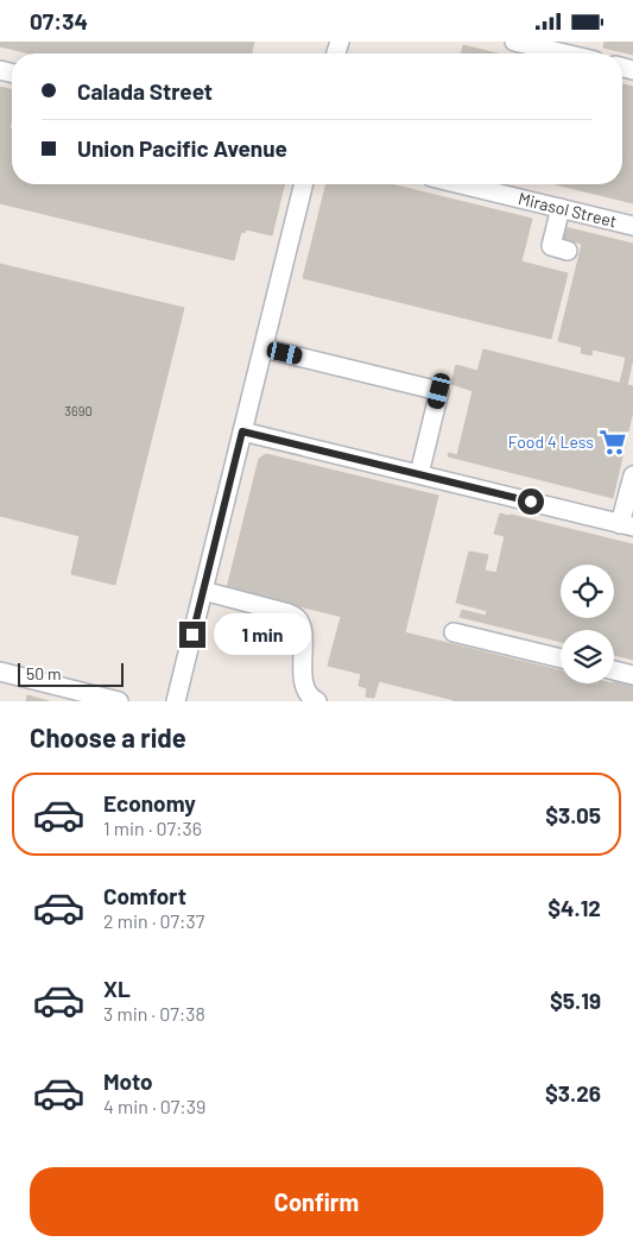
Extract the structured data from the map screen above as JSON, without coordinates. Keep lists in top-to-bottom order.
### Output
{
  "streets": {
    "street": ["Mirasol Street"]
  },
  "places": {
    "supermarket": ["Food 4 Less"]
  },
  "house_numbers": ["3690"],
  "scale_bar": "50 m",
  "page": {
    "status": "07:34",
    "banner": ["Calada Street", "Union Pacific Avenue"],
    "bubble": "1 min",
    "scale": "50 m",
    "heading": "Choose a ride",
    "list": [
      {
        "name": "Economy",
        "note": "1 min · 07:36",
        "value": "$3.05"
      },
      {
        "name": "Comfort",
        "note": "2 min · 07:37",
        "value": "$4.12"
      },
      {
        "name": "XL",
        "note": "3 min · 07:38",
        "value": "$5.19"
      },
      {
        "name": "Moto",
        "note": "4 min · 07:39",
        "value": "$3.26"
      }
    ],
    "buttons": "Confirm"
  }
}
